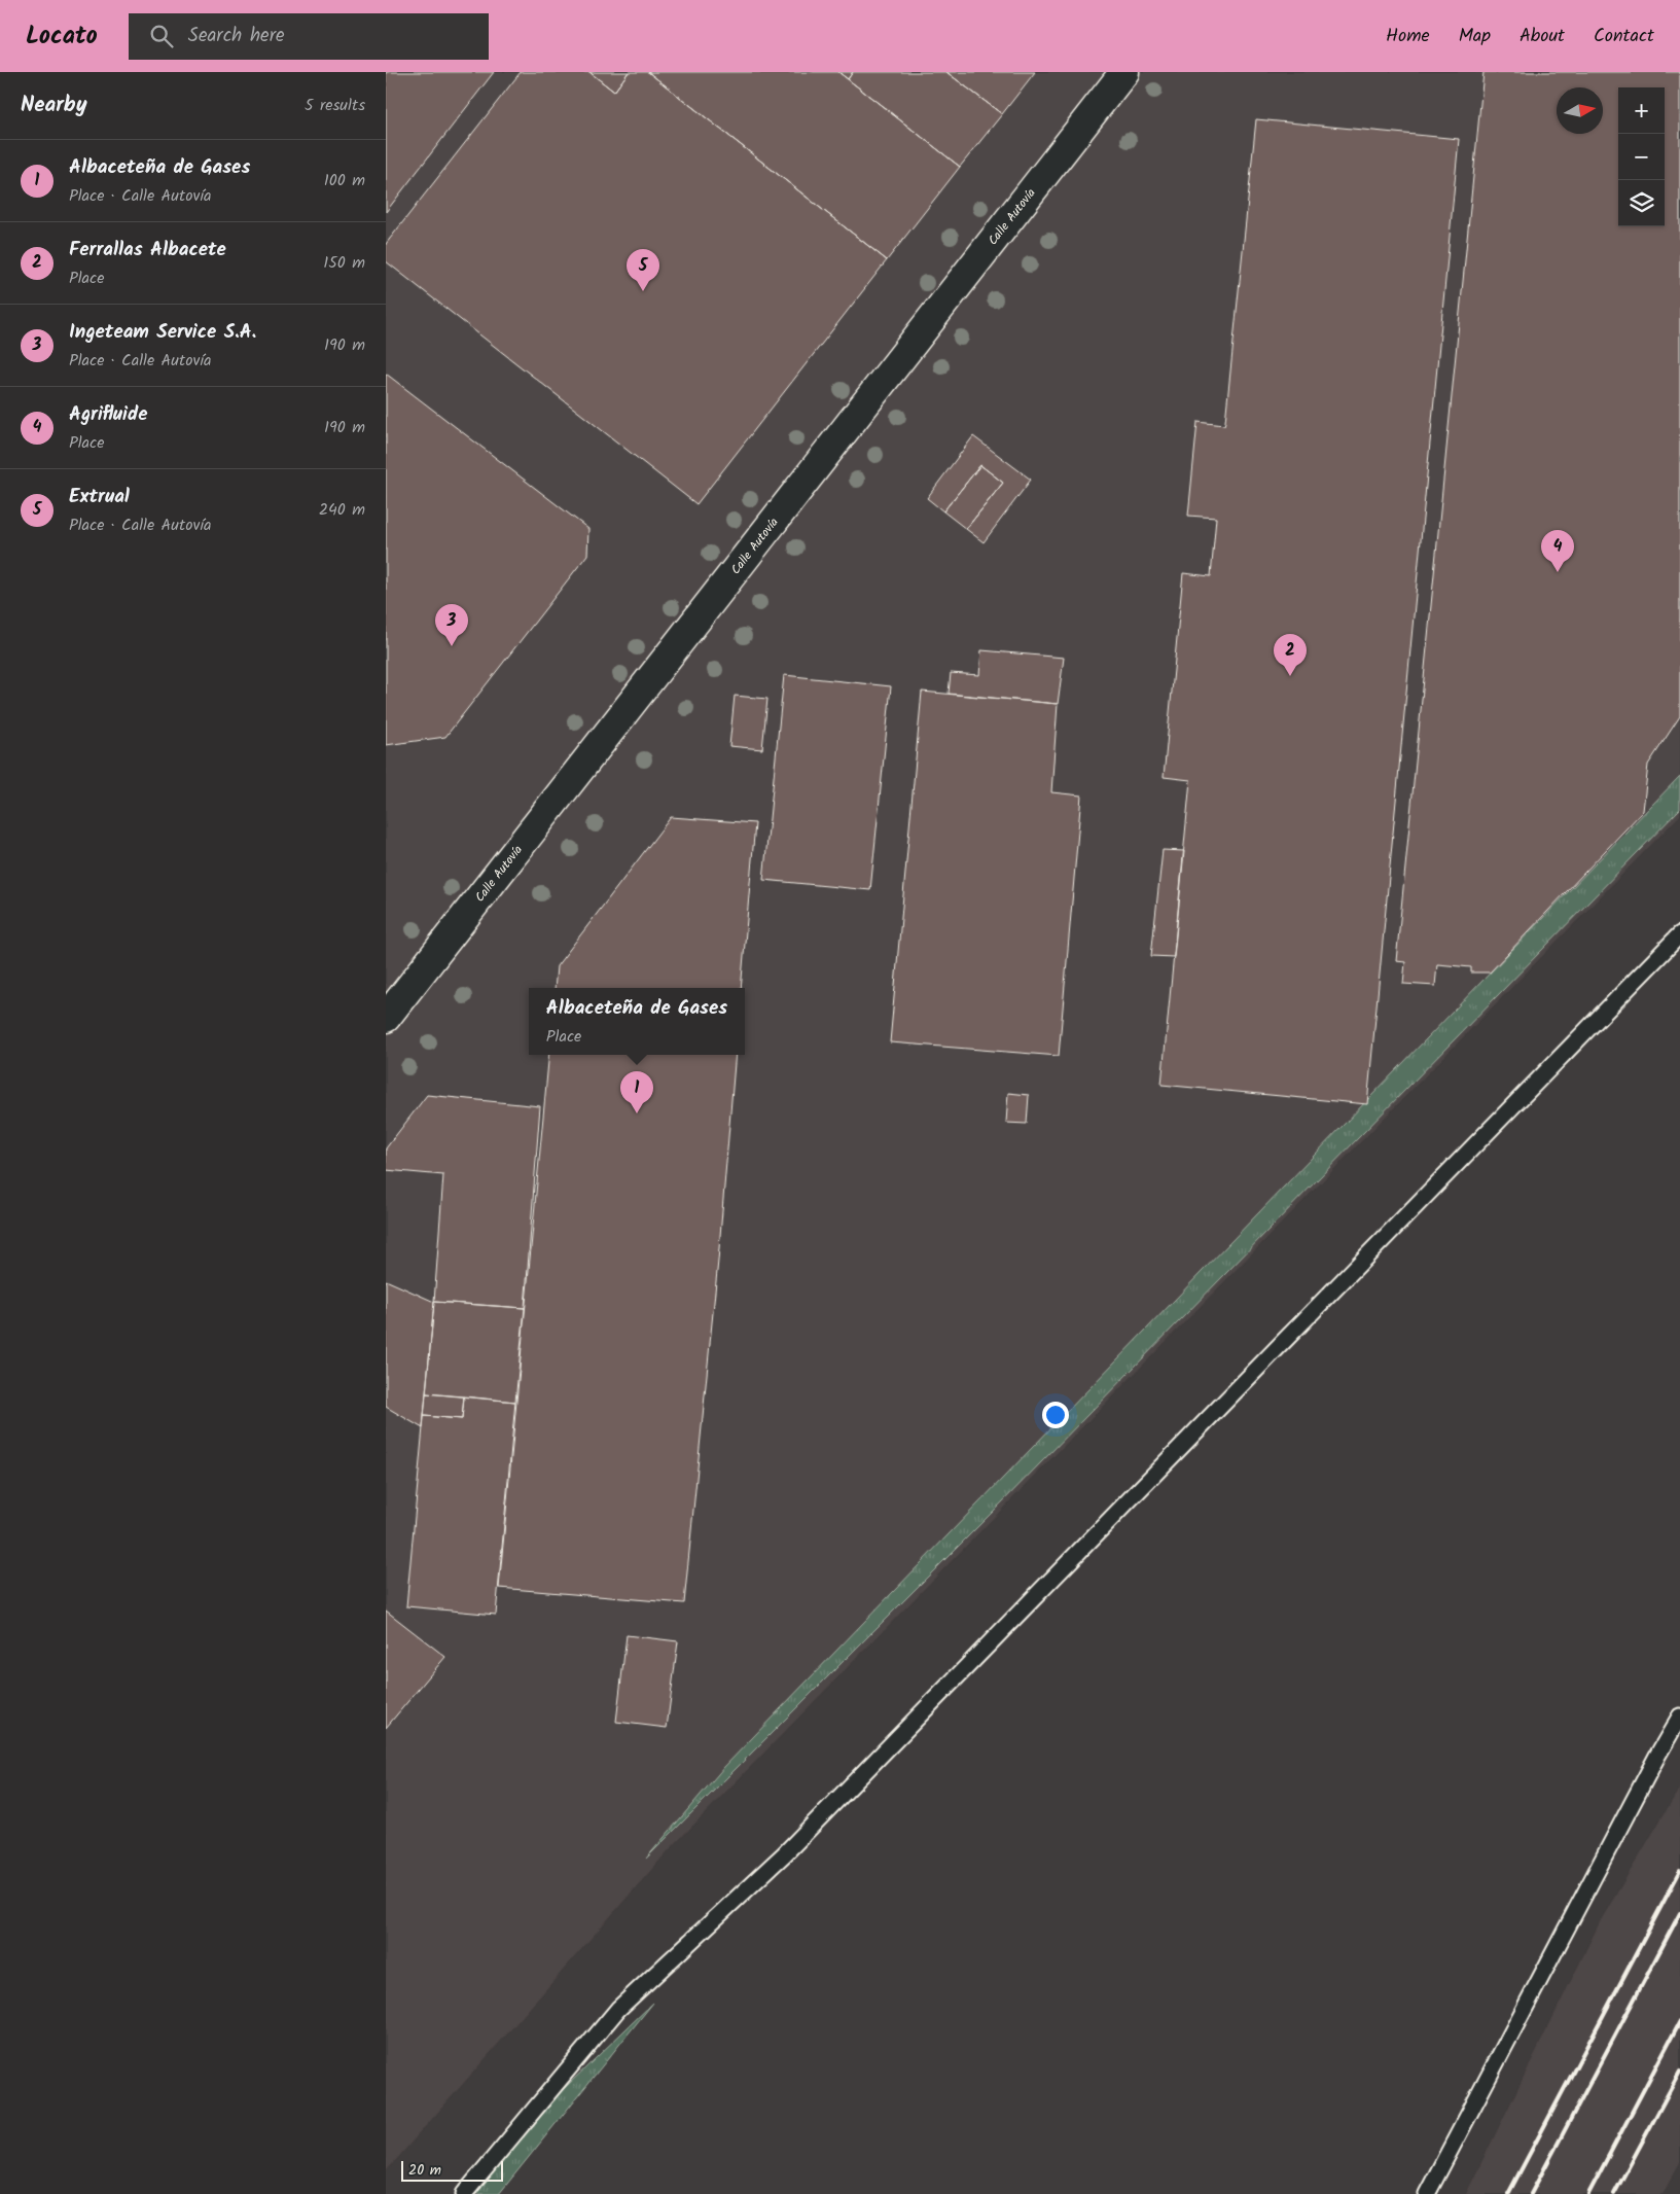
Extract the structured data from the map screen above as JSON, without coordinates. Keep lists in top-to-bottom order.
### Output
{
  "streets": {
    "street": ["Calle Autovía"]
  },
  "scale_bar": "20 m",
  "north": "right",
  "page": {
    "header": "Locato",
    "search": "Search here",
    "nav": [
      "Home",
      "Map",
      "About",
      "Contact"
    ],
    "heading": ["Nearby", "5 results"],
    "map_buttons": ["+", "−"],
    "list": [
      {
        "mark": "1",
        "name": "Albaceteña de Gases",
        "note": "Place · Calle Autovía",
        "value": "100 m"
      },
      {
        "mark": "2",
        "name": "Ferrallas Albacete",
        "note": "Place",
        "value": "150 m"
      },
      {
        "mark": "3",
        "name": "Ingeteam Service S.A.",
        "note": "Place · Calle Autovía",
        "value": "190 m"
      },
      {
        "mark": "4",
        "name": "Agrifluide",
        "note": "Place",
        "value": "190 m"
      },
      {
        "mark": "5",
        "name": "Extrual",
        "note": "Place · Calle Autovía",
        "value": "240 m"
      }
    ],
    "pins": [
      "5",
      "4",
      "3",
      "2",
      "1"
    ],
    "popup": ["Albaceteña de Gases", "Place"],
    "scale": "20 m"
  }
}
